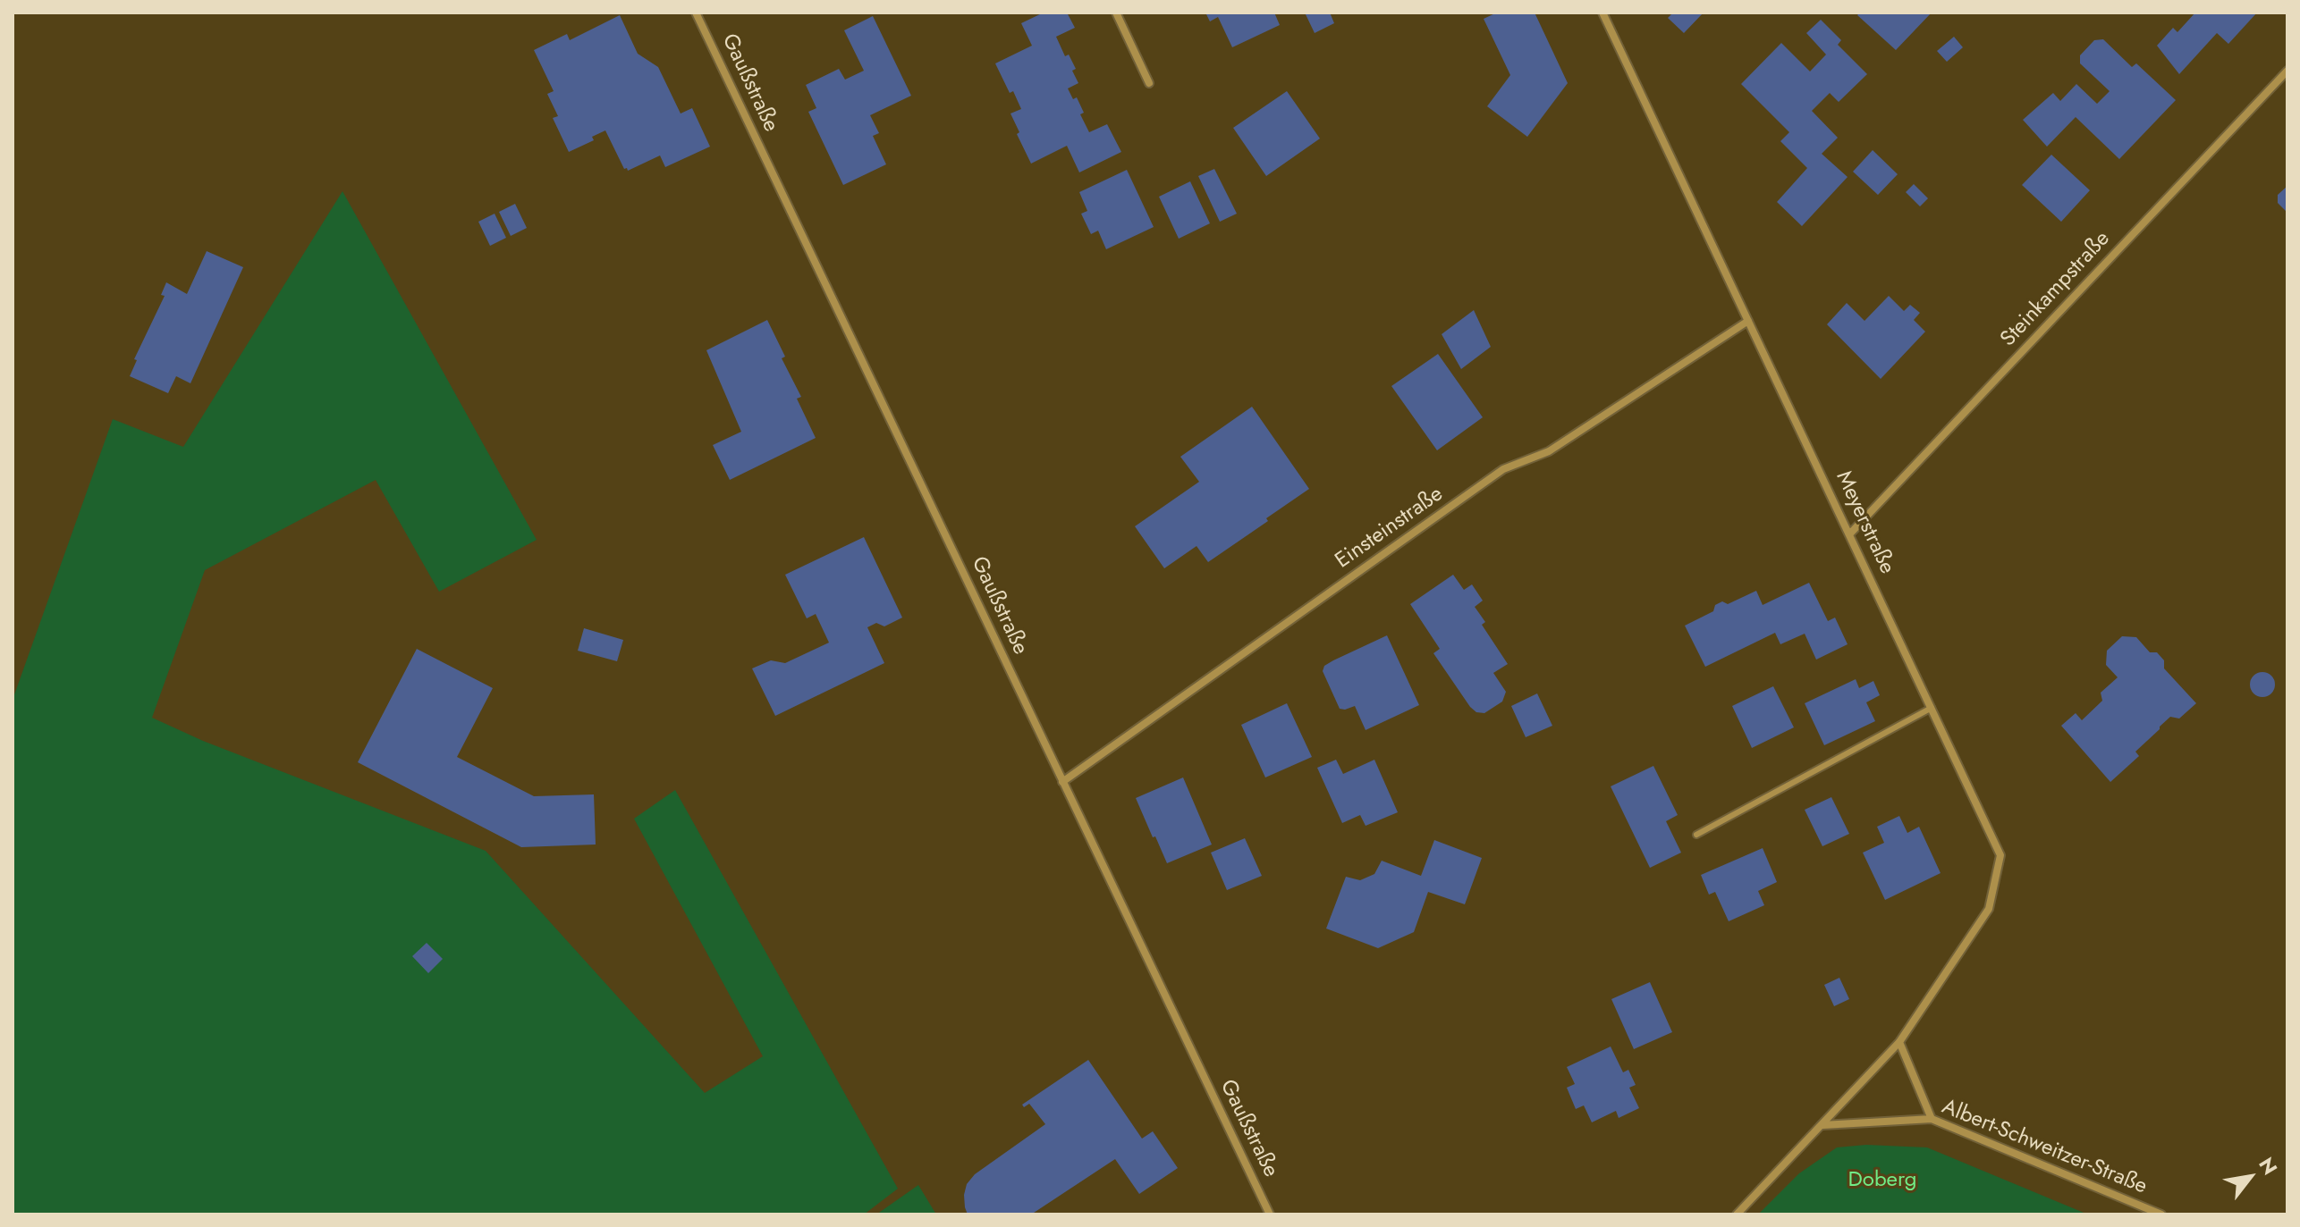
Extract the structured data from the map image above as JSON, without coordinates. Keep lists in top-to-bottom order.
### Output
{
  "streets": {
    "street": [
      "Gaußstraße",
      "Steinkampstraße",
      "Meyerstraße",
      "Einsteinstraße",
      "Albert-Schweitzer-Straße"
    ]
  },
  "crossings": [
    ["Gaußstraße", "Einsteinstraße"],
    ["Steinkampstraße", "Meyerstraße"],
    ["Meyerstraße", "Einsteinstraße"],
    ["Meyerstraße", "Albert-Schweitzer-Straße"]
  ],
  "parks": ["Doberg"],
  "north": "top right"
}
